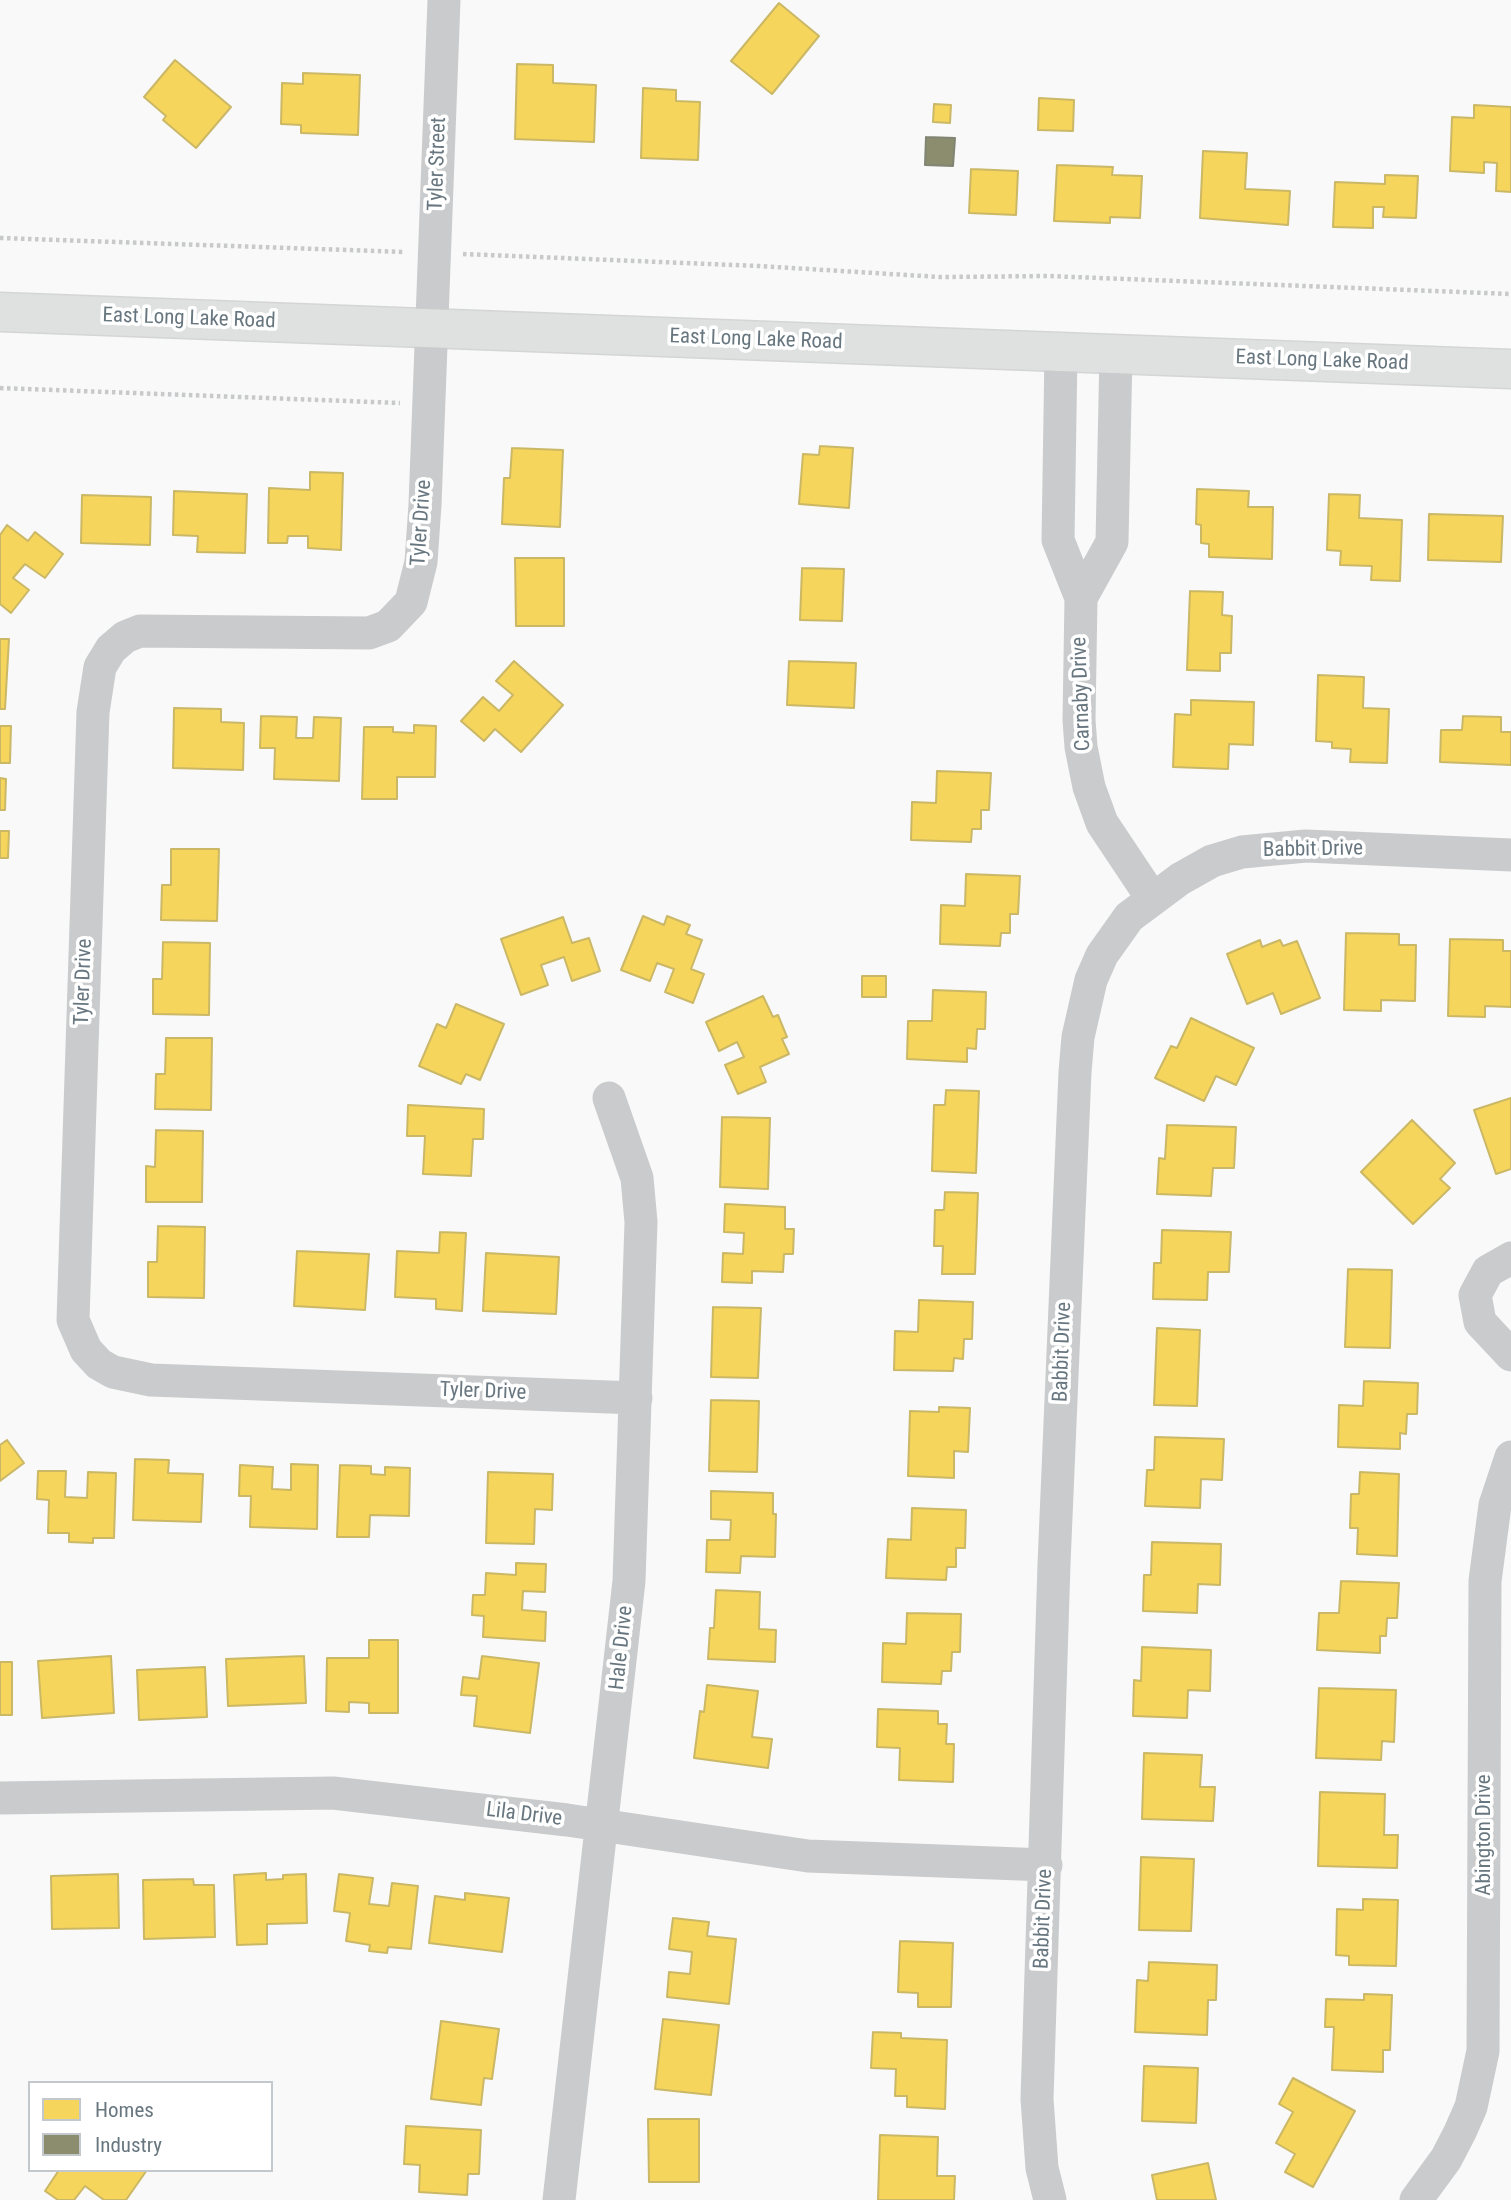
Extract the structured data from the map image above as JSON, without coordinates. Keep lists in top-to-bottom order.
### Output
{
  "streets": {
    "main road": ["East Long Lake Road"],
    "street": [
      "Tyler Street",
      "Tyler Drive",
      "Carnaby Drive",
      "Babbit Drive",
      "Hale Drive",
      "Lila Drive",
      "Abington Drive"
    ]
  },
  "crossings": [
    ["Tyler Street", "East Long Lake Road"],
    ["Tyler Street", "Tyler Drive"],
    ["East Long Lake Road", "Tyler Drive"],
    ["East Long Lake Road", "Carnaby Drive"],
    ["Tyler Drive", "Hale Drive"],
    ["Carnaby Drive", "Babbit Drive"],
    ["Babbit Drive", "Lila Drive"],
    ["Hale Drive", "Lila Drive"]
  ],
  "legend": ["Homes", "Industry"]
}
